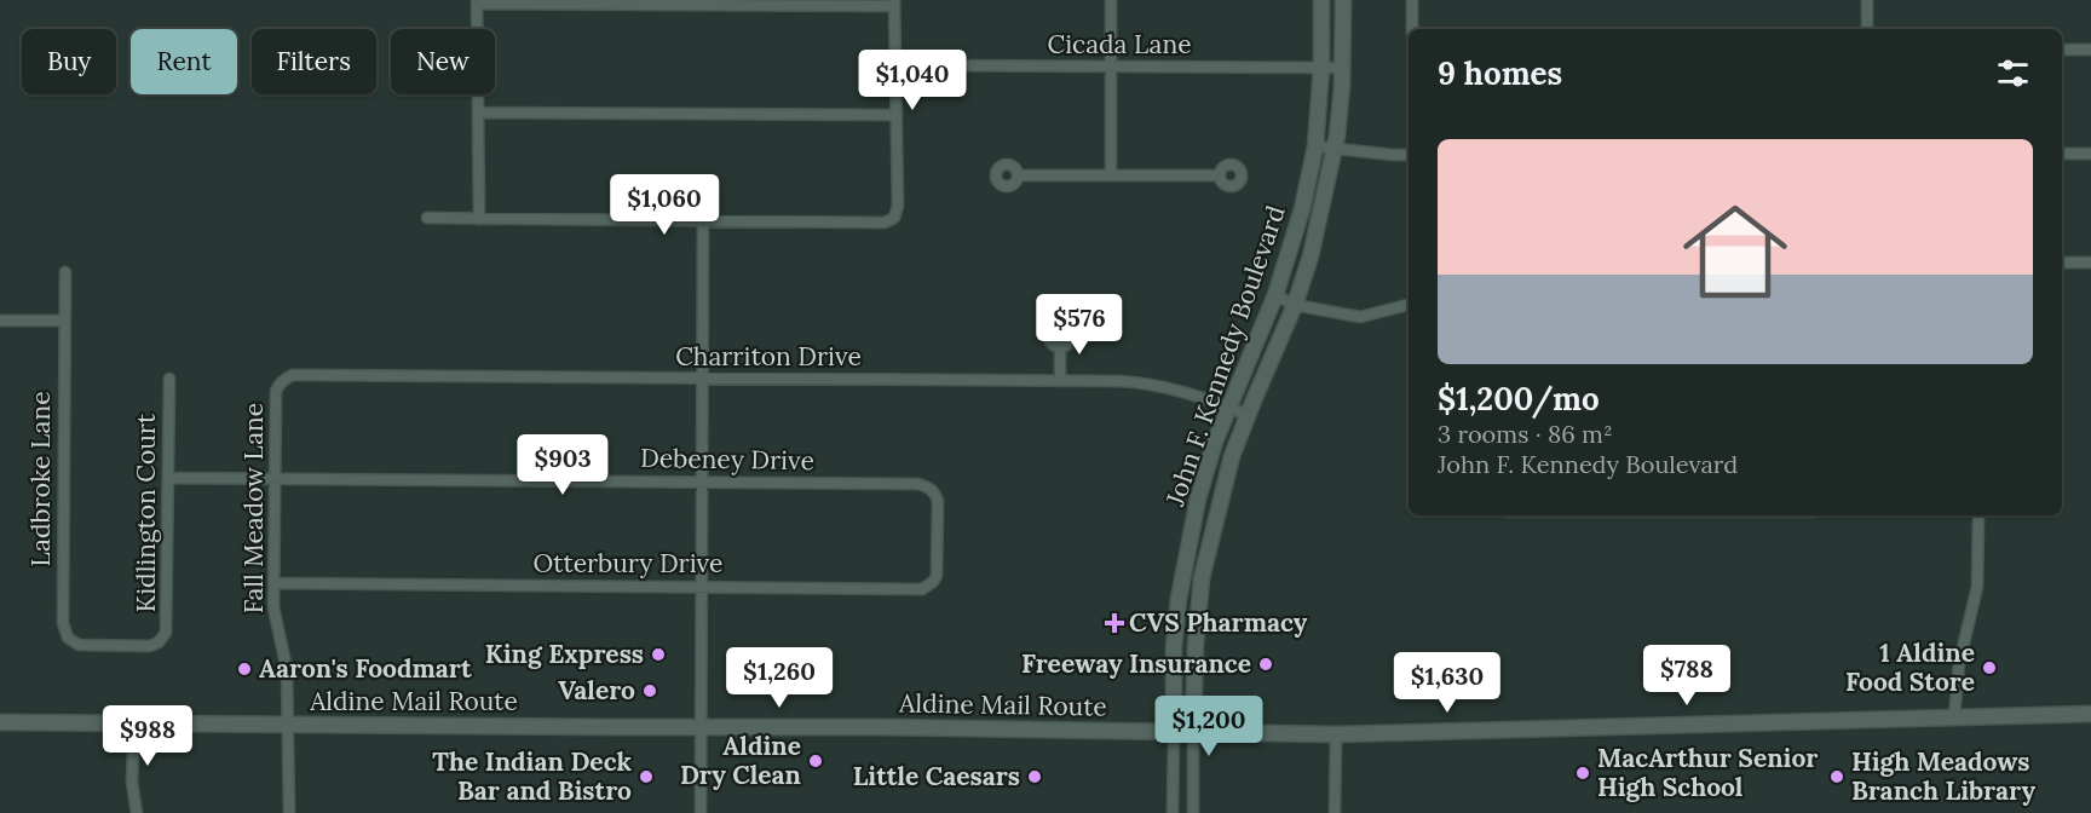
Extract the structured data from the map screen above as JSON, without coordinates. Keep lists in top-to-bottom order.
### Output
{
  "streets": {
    "main road": ["John F. Kennedy Boulevard", "Aldine Mail Route"],
    "street": [
      "Cicada Lane",
      "Charriton Drive",
      "Debeney Drive",
      "Ladbroke Lane",
      "Fall Meadow Lane",
      "Kidlington Court",
      "Otterbury Drive"
    ]
  },
  "crossings": [
    ["Cicada Lane", "John F. Kennedy Boulevard"],
    ["John F. Kennedy Boulevard", "Charriton Drive"],
    ["John F. Kennedy Boulevard", "Aldine Mail Route"],
    ["Charriton Drive", "Fall Meadow Lane"],
    ["Debeney Drive", "Fall Meadow Lane"],
    ["Debeney Drive", "Kidlington Court"],
    ["Debeney Drive", "Otterbury Drive"],
    ["Ladbroke Lane", "Kidlington Court"],
    ["Fall Meadow Lane", "Otterbury Drive"],
    ["Fall Meadow Lane", "Aldine Mail Route"]
  ],
  "places": {
    "health": ["CVS Pharmacy"],
    "other": [
      "King Express",
      "Freeway Insurance",
      "1 Aldine Food Store",
      "Aaron's Foodmart",
      "Valero",
      "Aldine Dry Clean",
      "MacArthur Senior High School",
      "The Indian Deck Bar and Bistro",
      "Little Caesars",
      "High Meadows Branch Library"
    ]
  },
  "page": {
    "chip": [
      "Buy",
      "Rent",
      "Filters",
      "New"
    ],
    "heading": "9 homes",
    "price": [
      "$1,040",
      "$1,060",
      "$576",
      "$903",
      "$788",
      "$1,260",
      "$1,630",
      "$1,200",
      "$988"
    ],
    "list": [
      {
        "name": "$1,200/mo",
        "note": "3 rooms · 86 m² · John F. Kennedy Boulevard"
      }
    ]
  }
}
